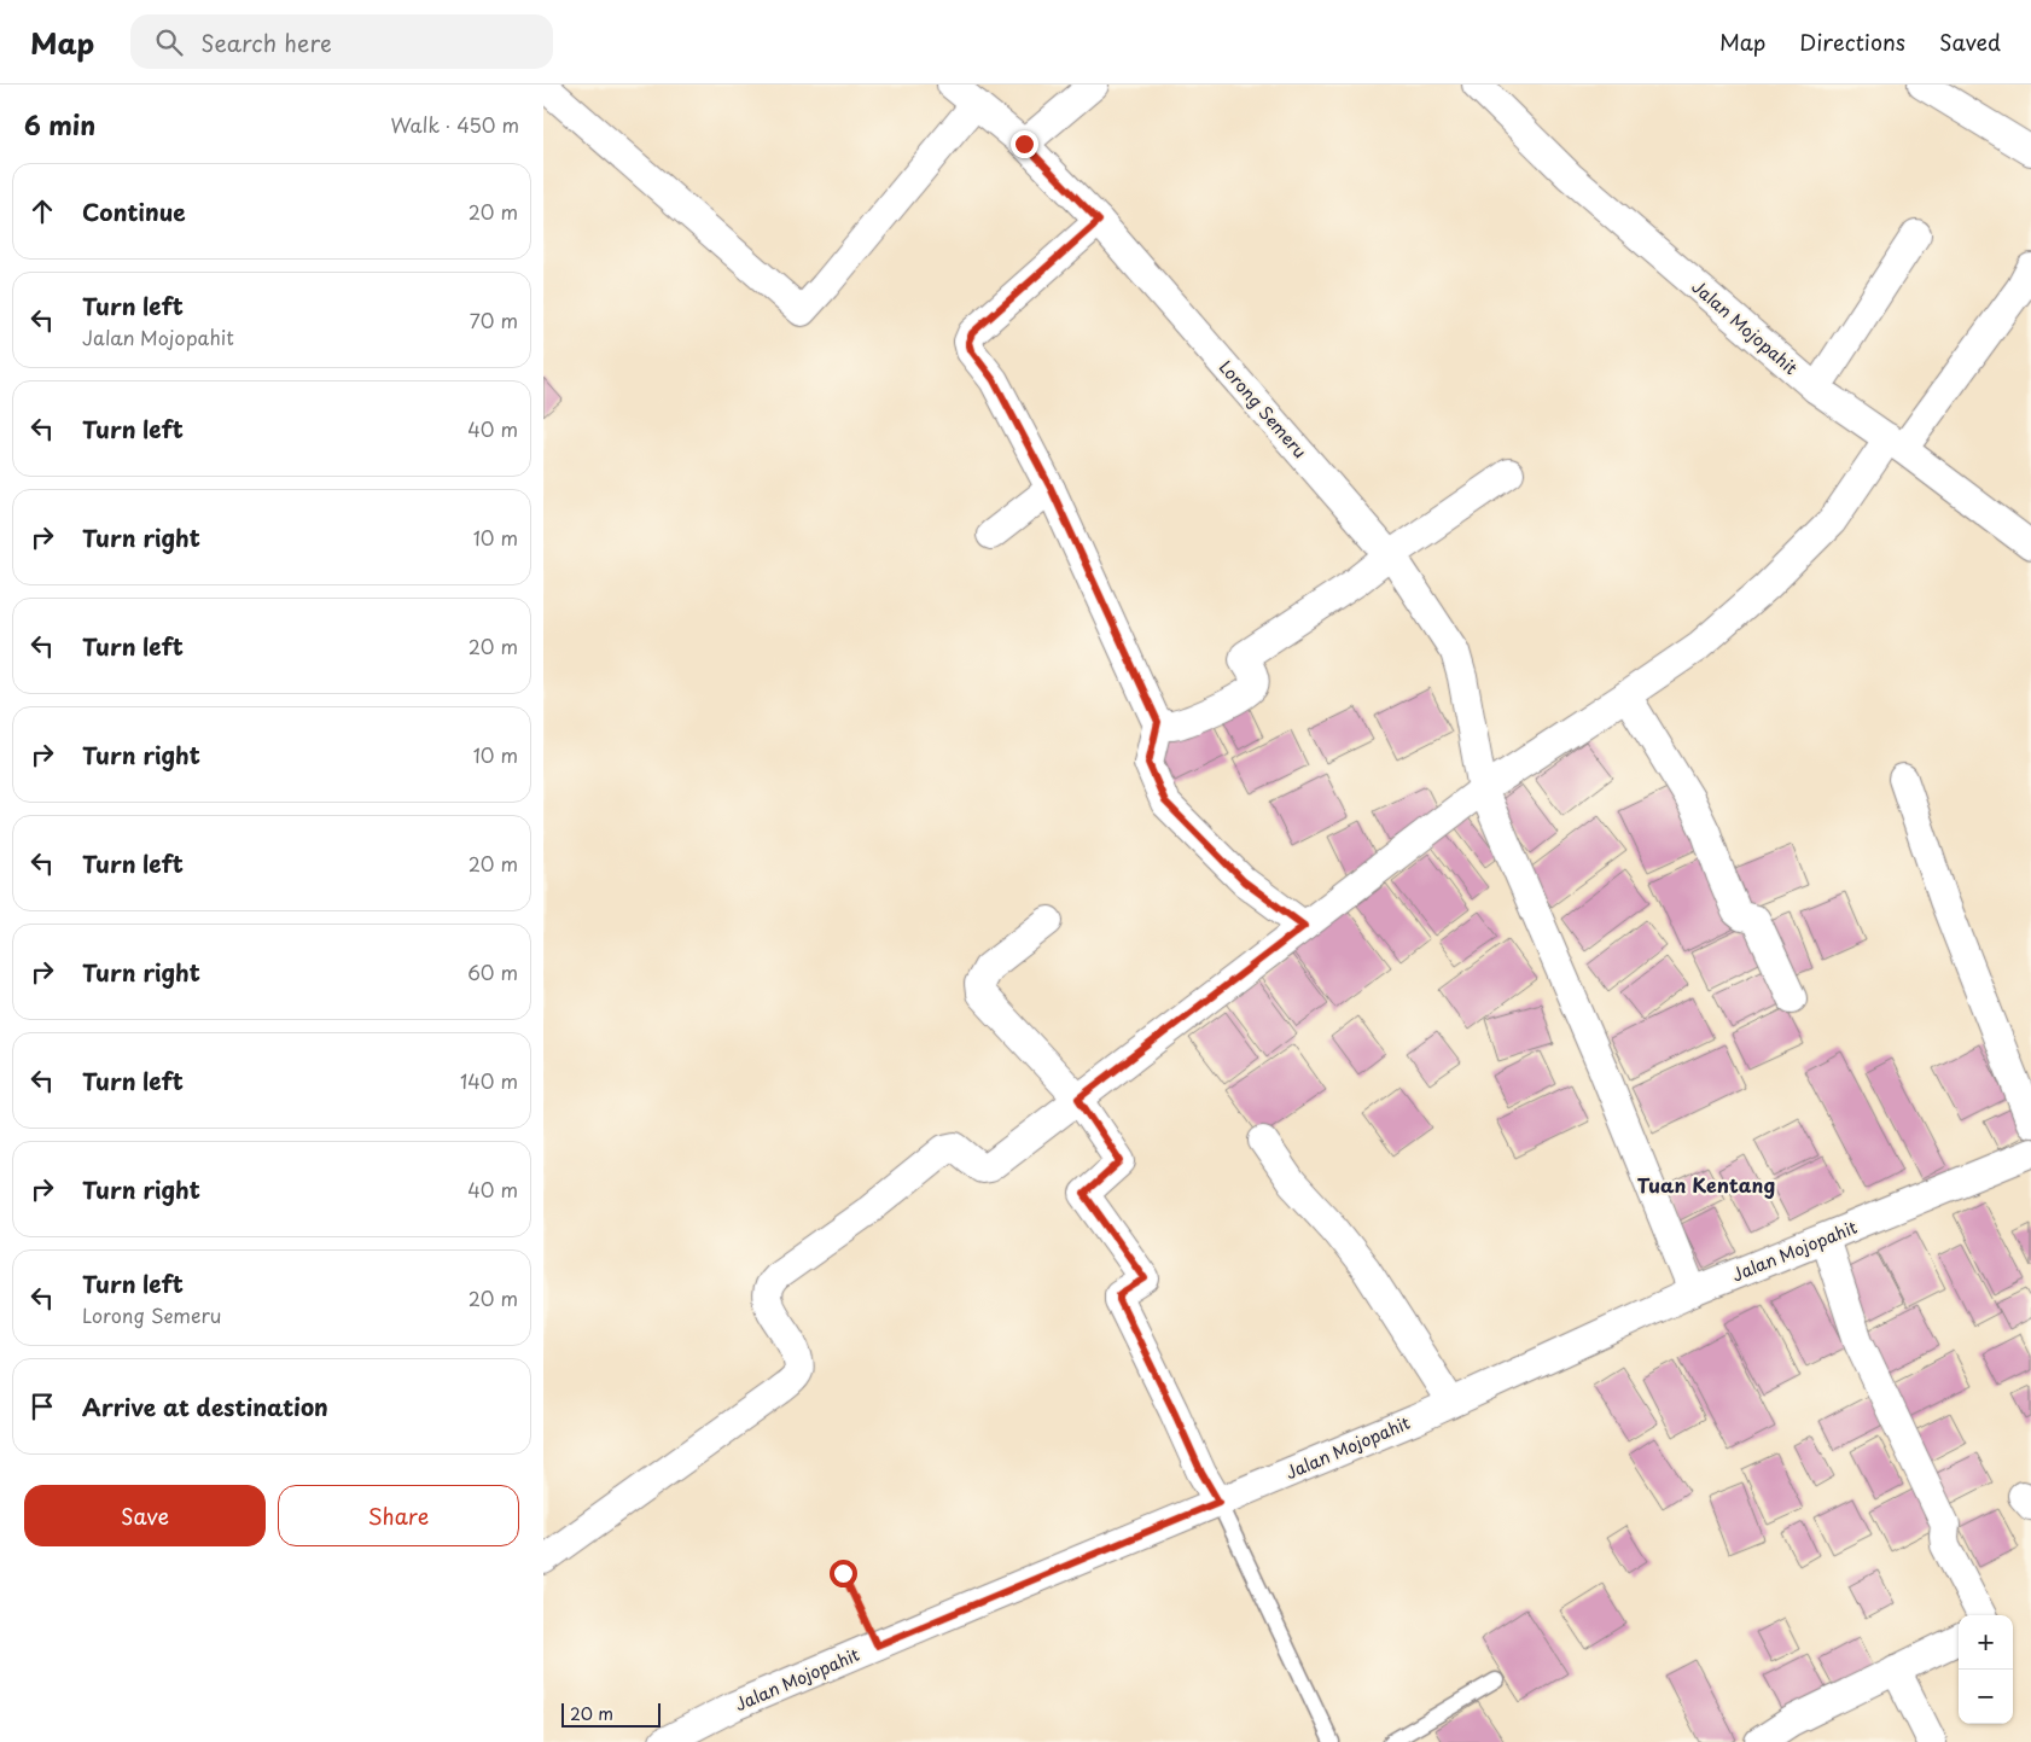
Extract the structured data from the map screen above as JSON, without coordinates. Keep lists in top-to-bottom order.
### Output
{
  "streets": {
    "street": ["Jalan Mojopahit", "Lorong Semeru"]
  },
  "crossings": [
    ["Jalan Mojopahit", "Lorong Semeru"]
  ],
  "districts": ["Tuan Kentang"],
  "scale_bar": "20 m",
  "page": {
    "header": "Map",
    "search": "Search here",
    "nav": ["Map", "Directions", "Saved"],
    "heading": ["6 min", "Walk · 450 m"],
    "list": [
      ["Continue", "20 m"],
      ["Turn left", "Jalan Mojopahit", "70 m"],
      ["Turn left", "40 m"],
      ["Turn right", "10 m"],
      ["Turn left", "20 m"],
      ["Turn right", "10 m"],
      ["Turn left", "20 m"],
      ["Turn right", "60 m"],
      ["Turn left", "140 m"],
      ["Turn right", "40 m"],
      ["Turn left", "Lorong Semeru", "20 m"],
      "Arrive at destination"
    ],
    "buttons": ["Save", "Share"],
    "map_buttons": ["+", "−"],
    "scale": "20 m"
  }
}
